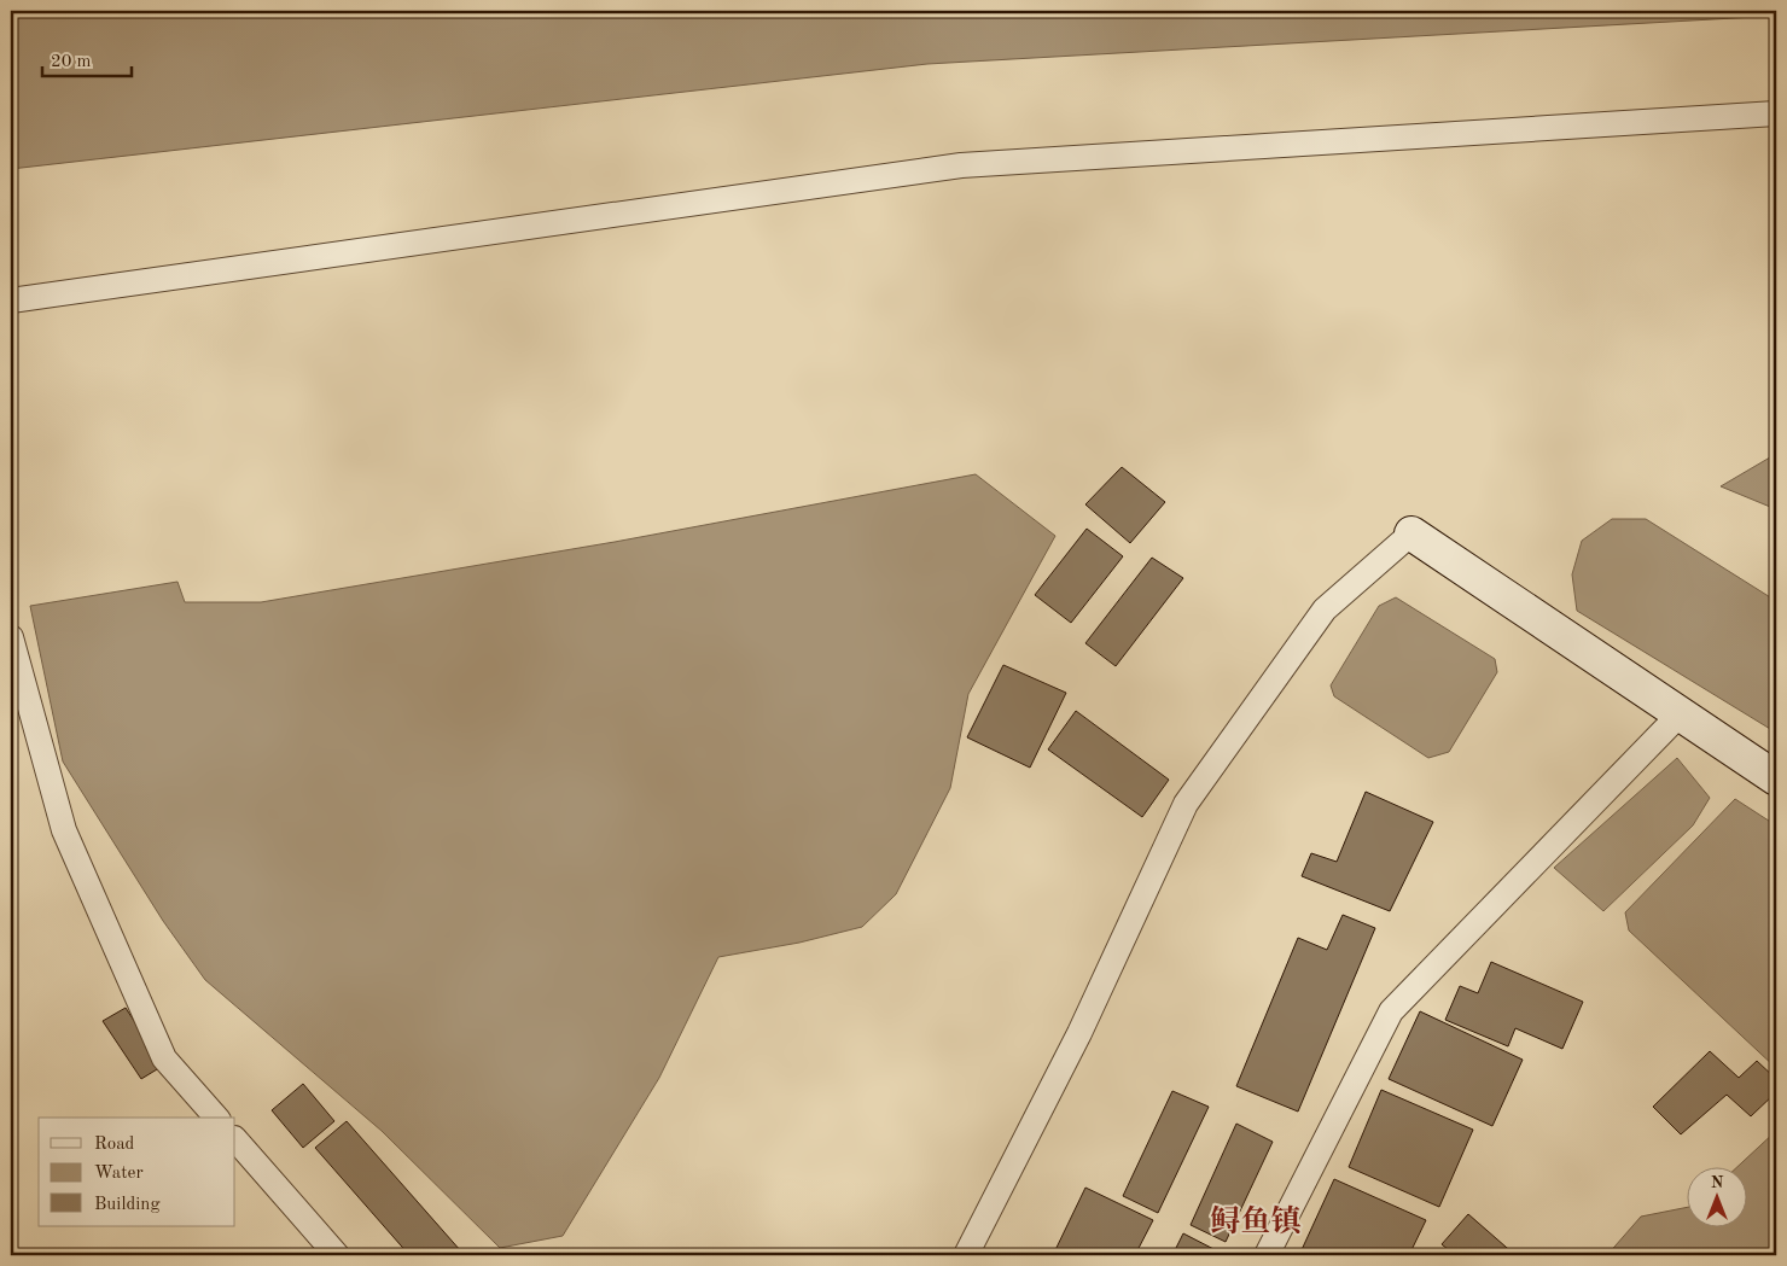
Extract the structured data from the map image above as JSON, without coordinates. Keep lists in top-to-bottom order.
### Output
{
  "districts": ["鲟鱼镇"],
  "legend": ["Road", "Water", "Building"],
  "scale_bar": "20 m",
  "north": "top"
}
